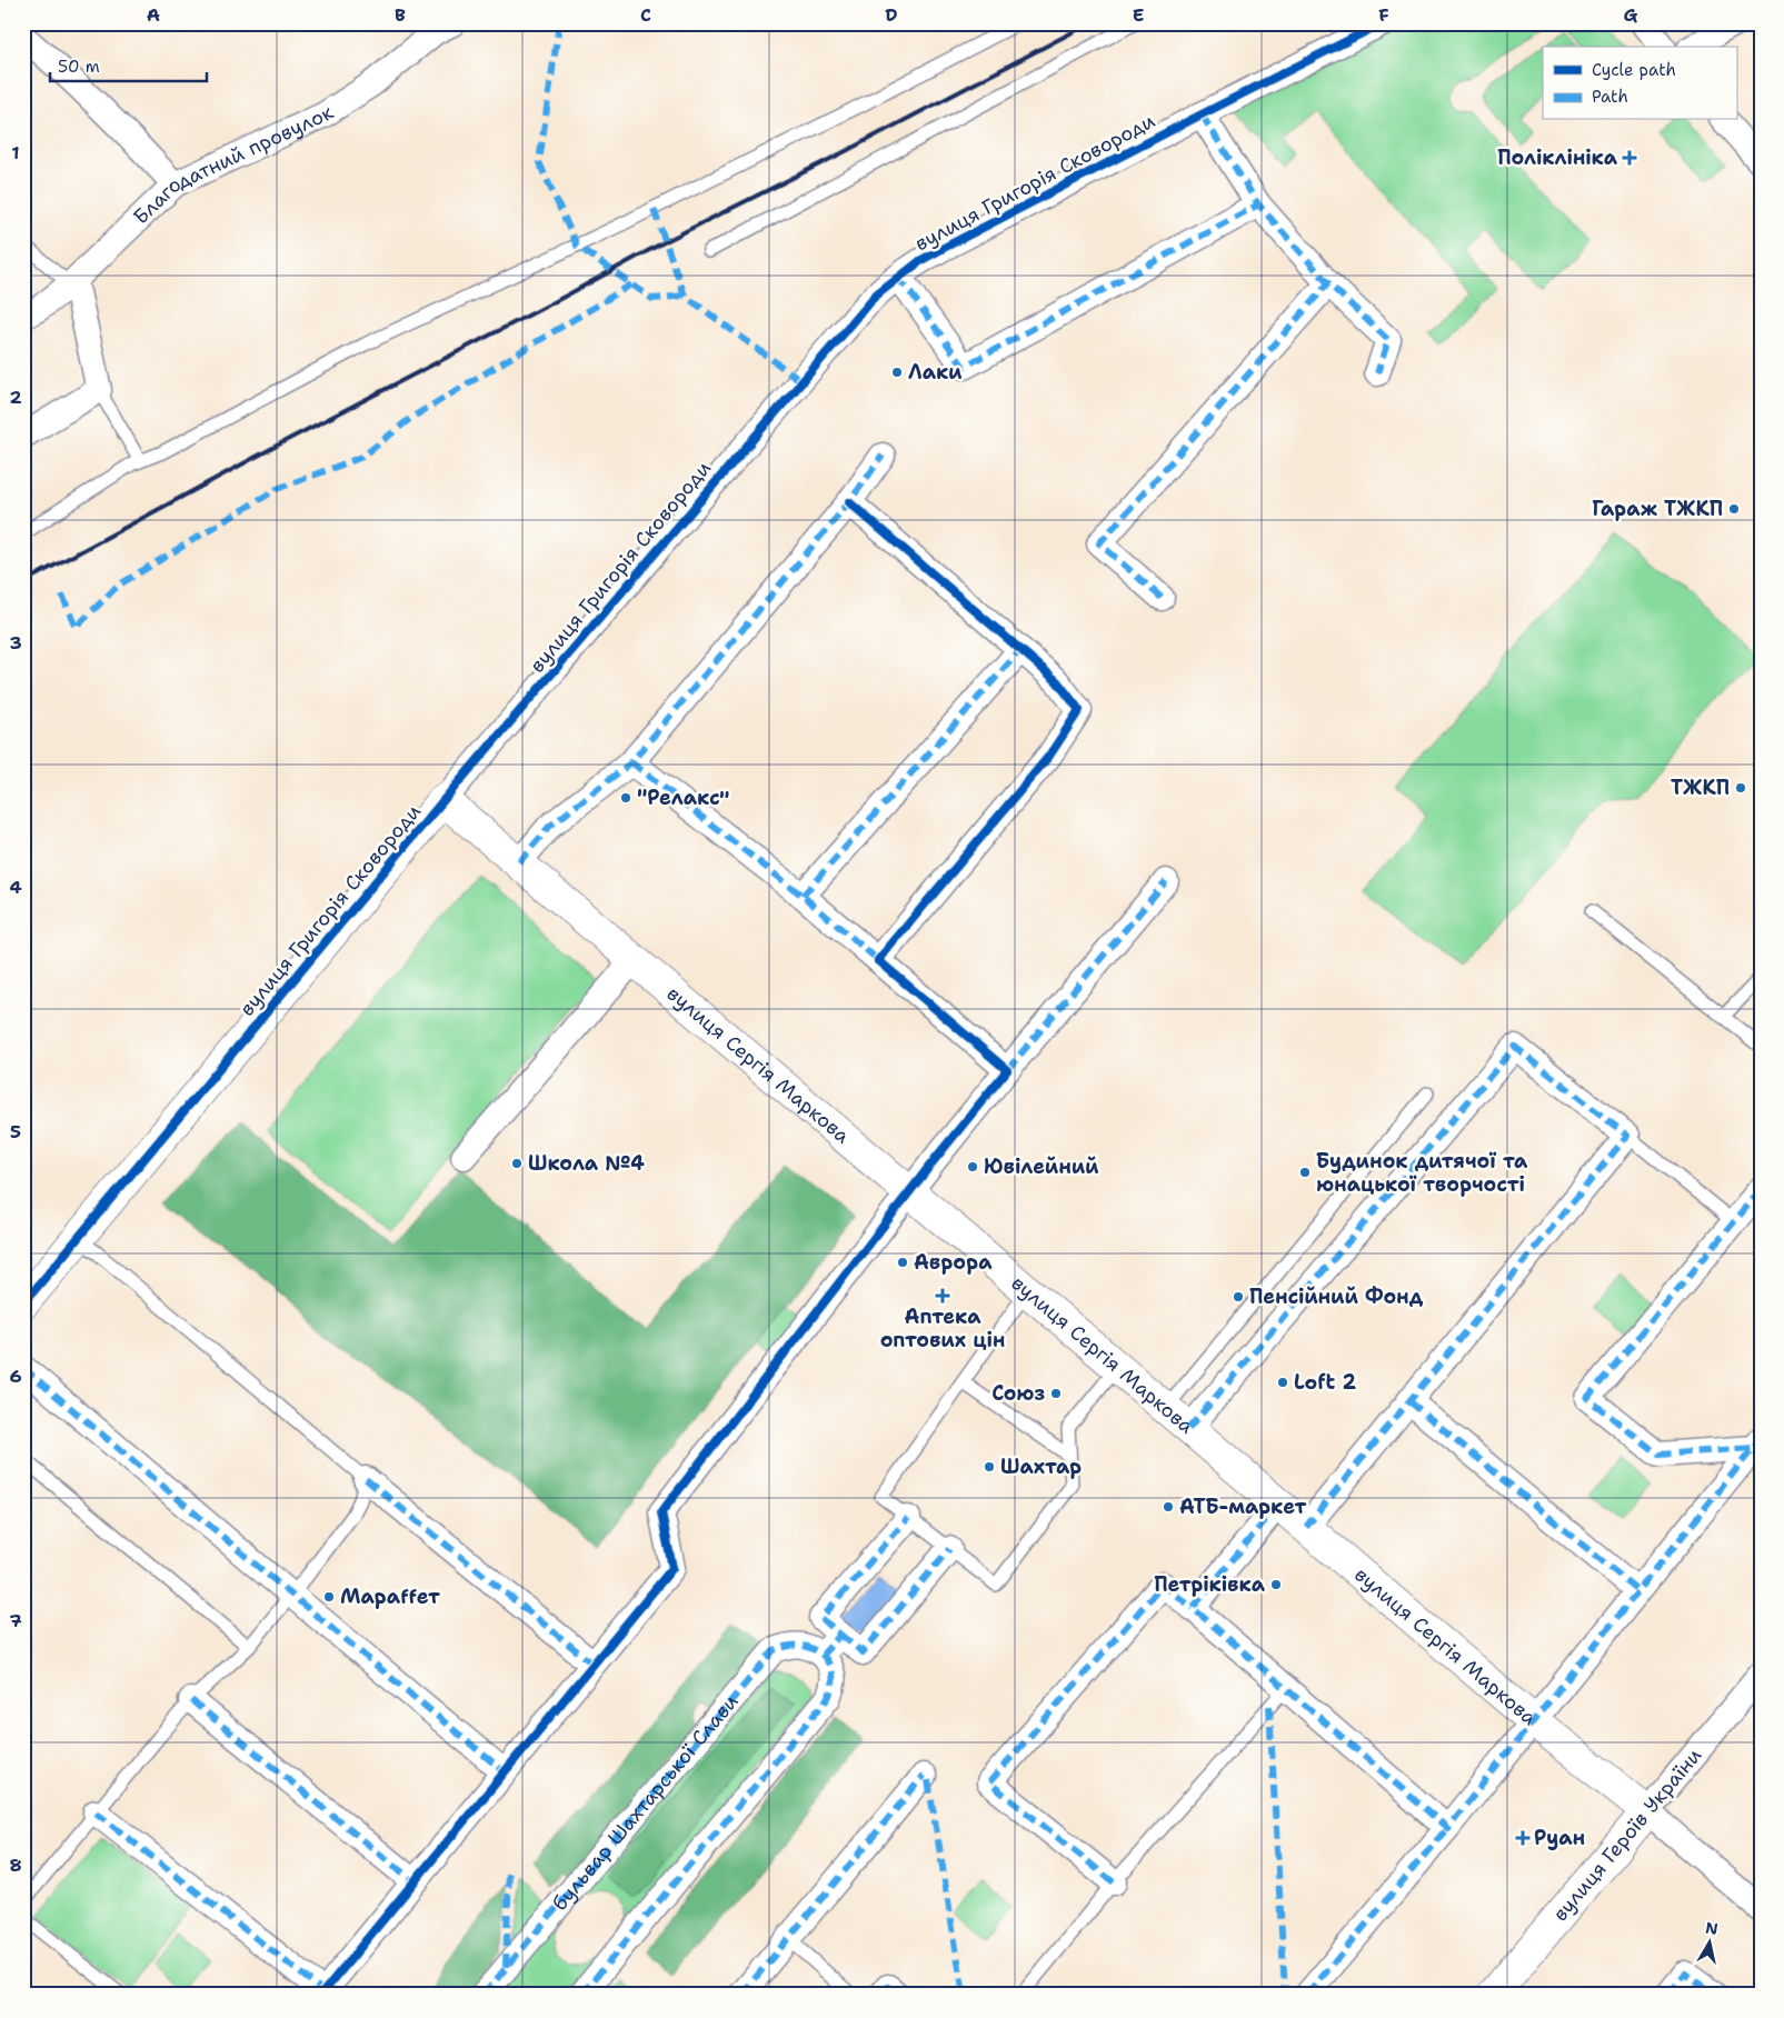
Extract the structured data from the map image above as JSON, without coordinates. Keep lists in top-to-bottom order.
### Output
{
  "streets": {
    "street": [
      "Благодатний провулок",
      "вулиця Григорія Сковороди",
      "вулиця Сергія Маркова",
      "бульвар Шахтарської Слави",
      "вулиця Героїв України"
    ]
  },
  "crossings": [
    ["вулиця Григорія Сковороди", "вулиця Сергія Маркова"],
    ["вулиця Сергія Маркова", "вулиця Героїв України"]
  ],
  "places": {
    "health": ["Поліклініка", "Аптека оптових цін", "Руан"],
    "other": [
      "Лаки",
      "Гараж ТЖКП",
      "ТЖКП",
      "\"Релакс\"",
      "Школа №4",
      "Ювілейний",
      "Будинок дитячої та юнацької творчості",
      "Аврора",
      "Пенсійний Фонд",
      "Loft 2",
      "Союз",
      "Шахтар",
      "АТБ-маркет",
      "Петріківка",
      "Мараffет"
    ]
  },
  "legend": ["Cycle path", "Path"],
  "scale_bar": "50 m",
  "north": "top",
  "grid": {
    "columns": [
      "A",
      "B",
      "C",
      "D",
      "E",
      "F",
      "G"
    ],
    "rows": [
      "1",
      "2",
      "3",
      "4",
      "5",
      "6",
      "7",
      "8"
    ]
  }
}
